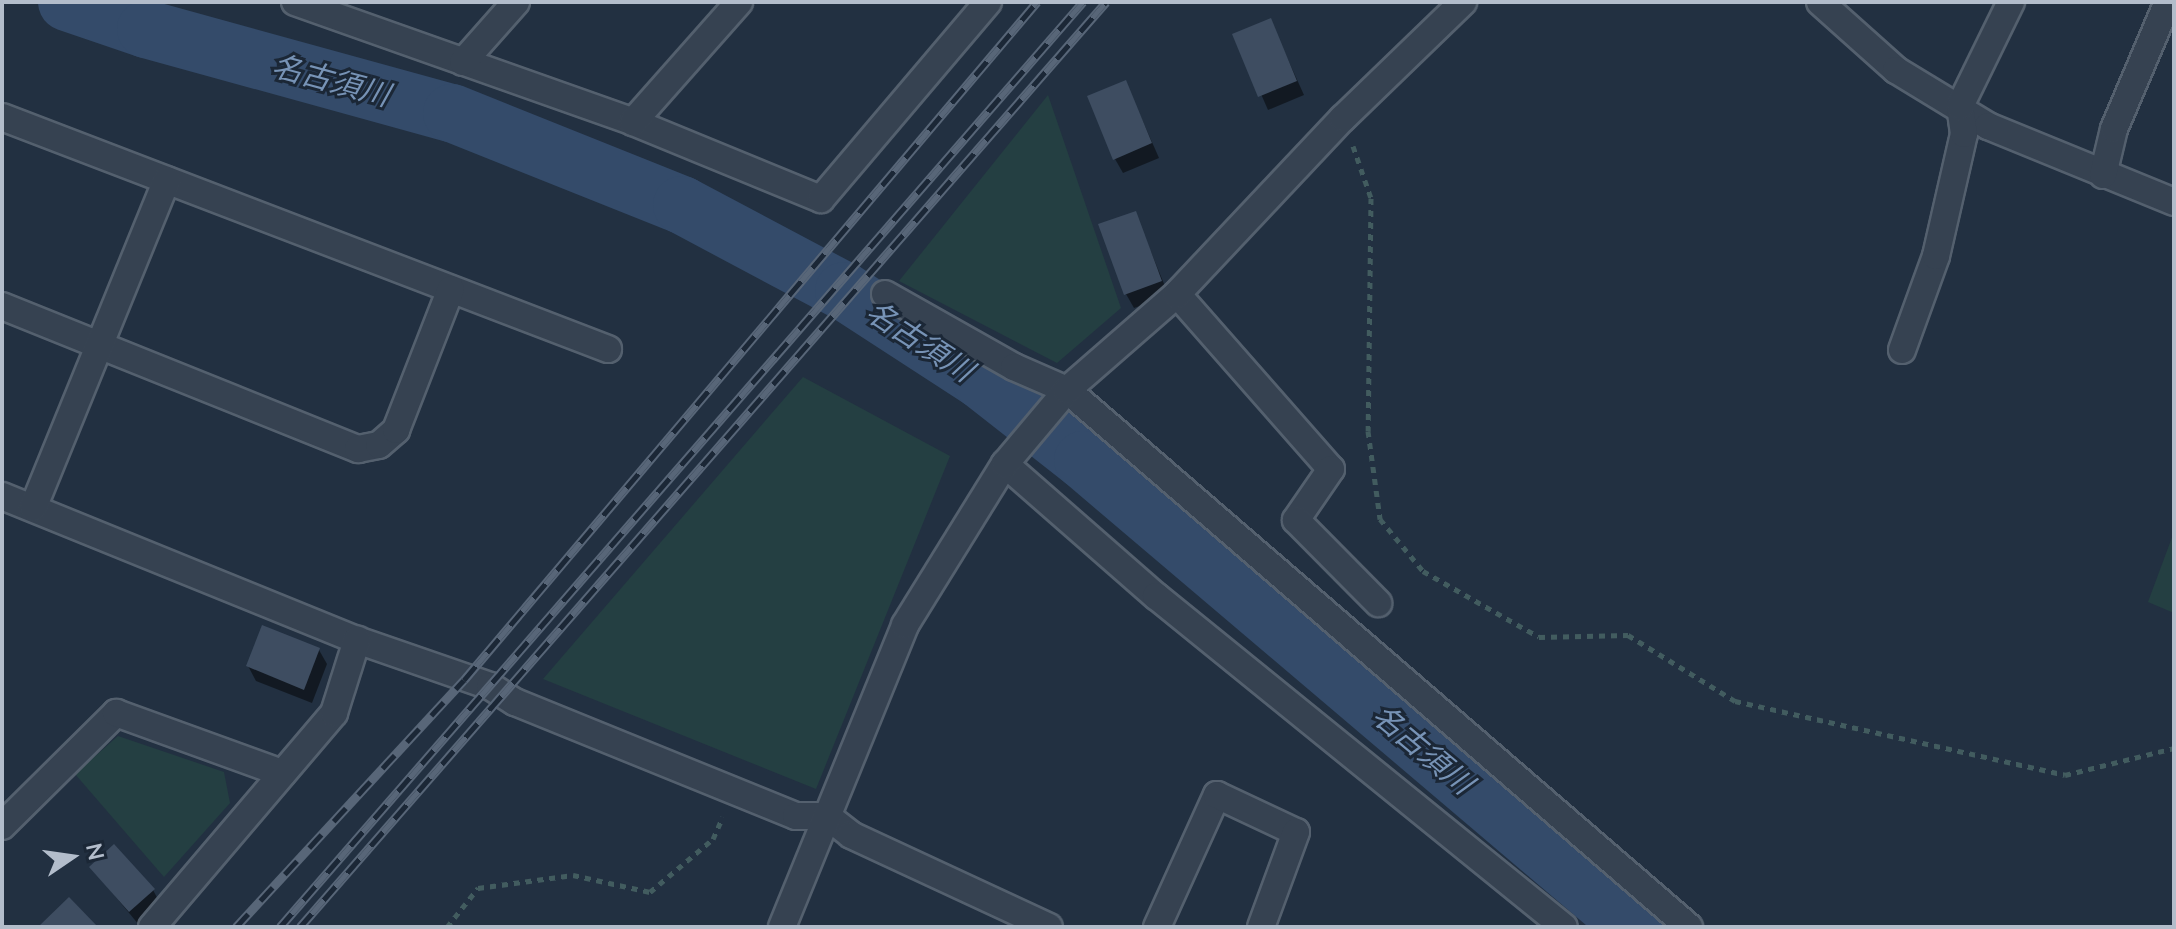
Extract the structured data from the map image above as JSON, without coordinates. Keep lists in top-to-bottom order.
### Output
{
  "water": ["名古須川"],
  "north": "right"
}
